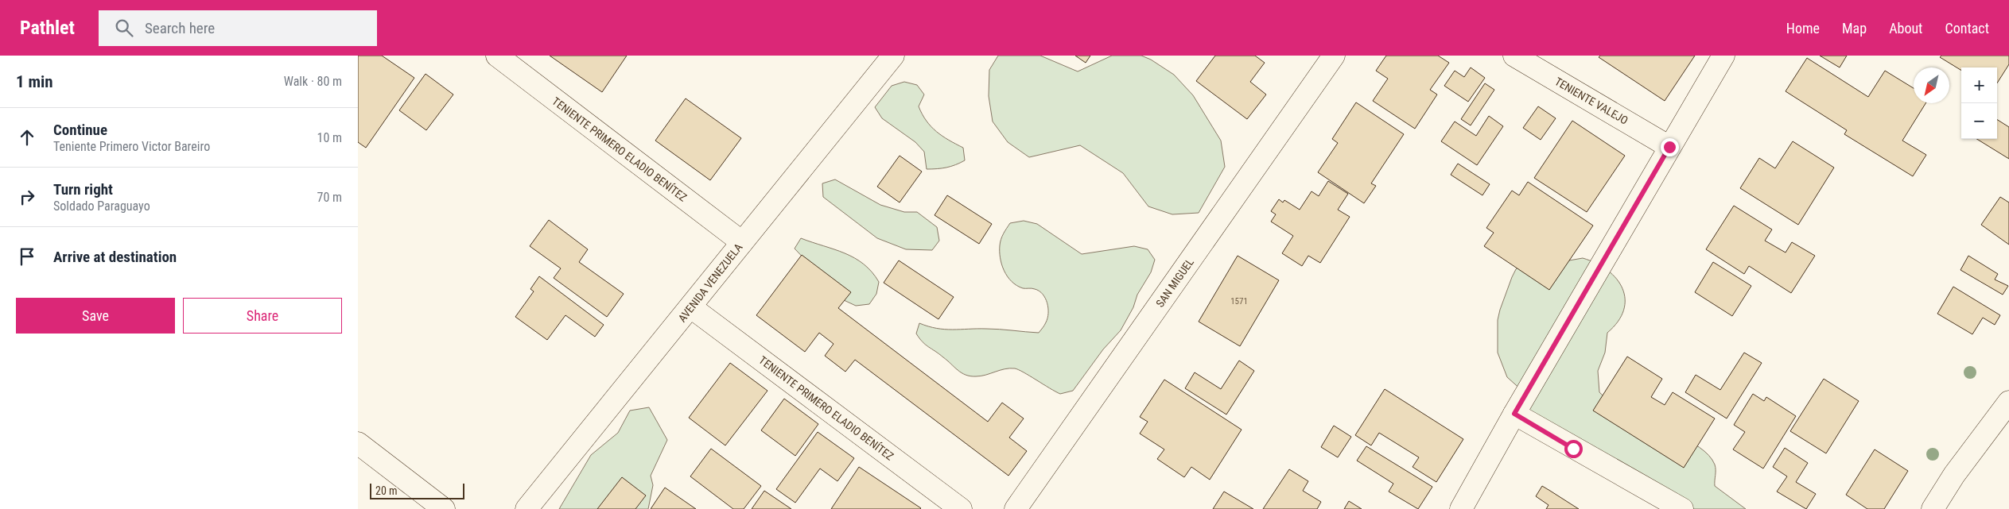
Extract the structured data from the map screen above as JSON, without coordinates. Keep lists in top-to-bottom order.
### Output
{
  "streets": {
    "street": [
      "TENIENTE VALEJO",
      "TENIENTE PRIMERO ELADIO BENÍTEZ",
      "AVENIDA VENEZUELA",
      "SAN MIGUEL"
    ]
  },
  "crossings": [
    ["TENIENTE PRIMERO ELADIO BENÍTEZ", "AVENIDA VENEZUELA"]
  ],
  "house_numbers": ["1571"],
  "scale_bar": "20 m",
  "north": "bottom left",
  "page": {
    "header": "Pathlet",
    "search": "Search here",
    "nav": [
      "Home",
      "Map",
      "About",
      "Contact"
    ],
    "heading": ["1 min", "Walk · 80 m"],
    "map_buttons": ["+", "−"],
    "list": [
      ["Continue", "Teniente Primero Victor Bareiro", "10 m"],
      ["Turn right", "Soldado Paraguayo", "70 m"],
      "Arrive at destination"
    ],
    "buttons": ["Save", "Share"],
    "scale": "20 m"
  }
}
